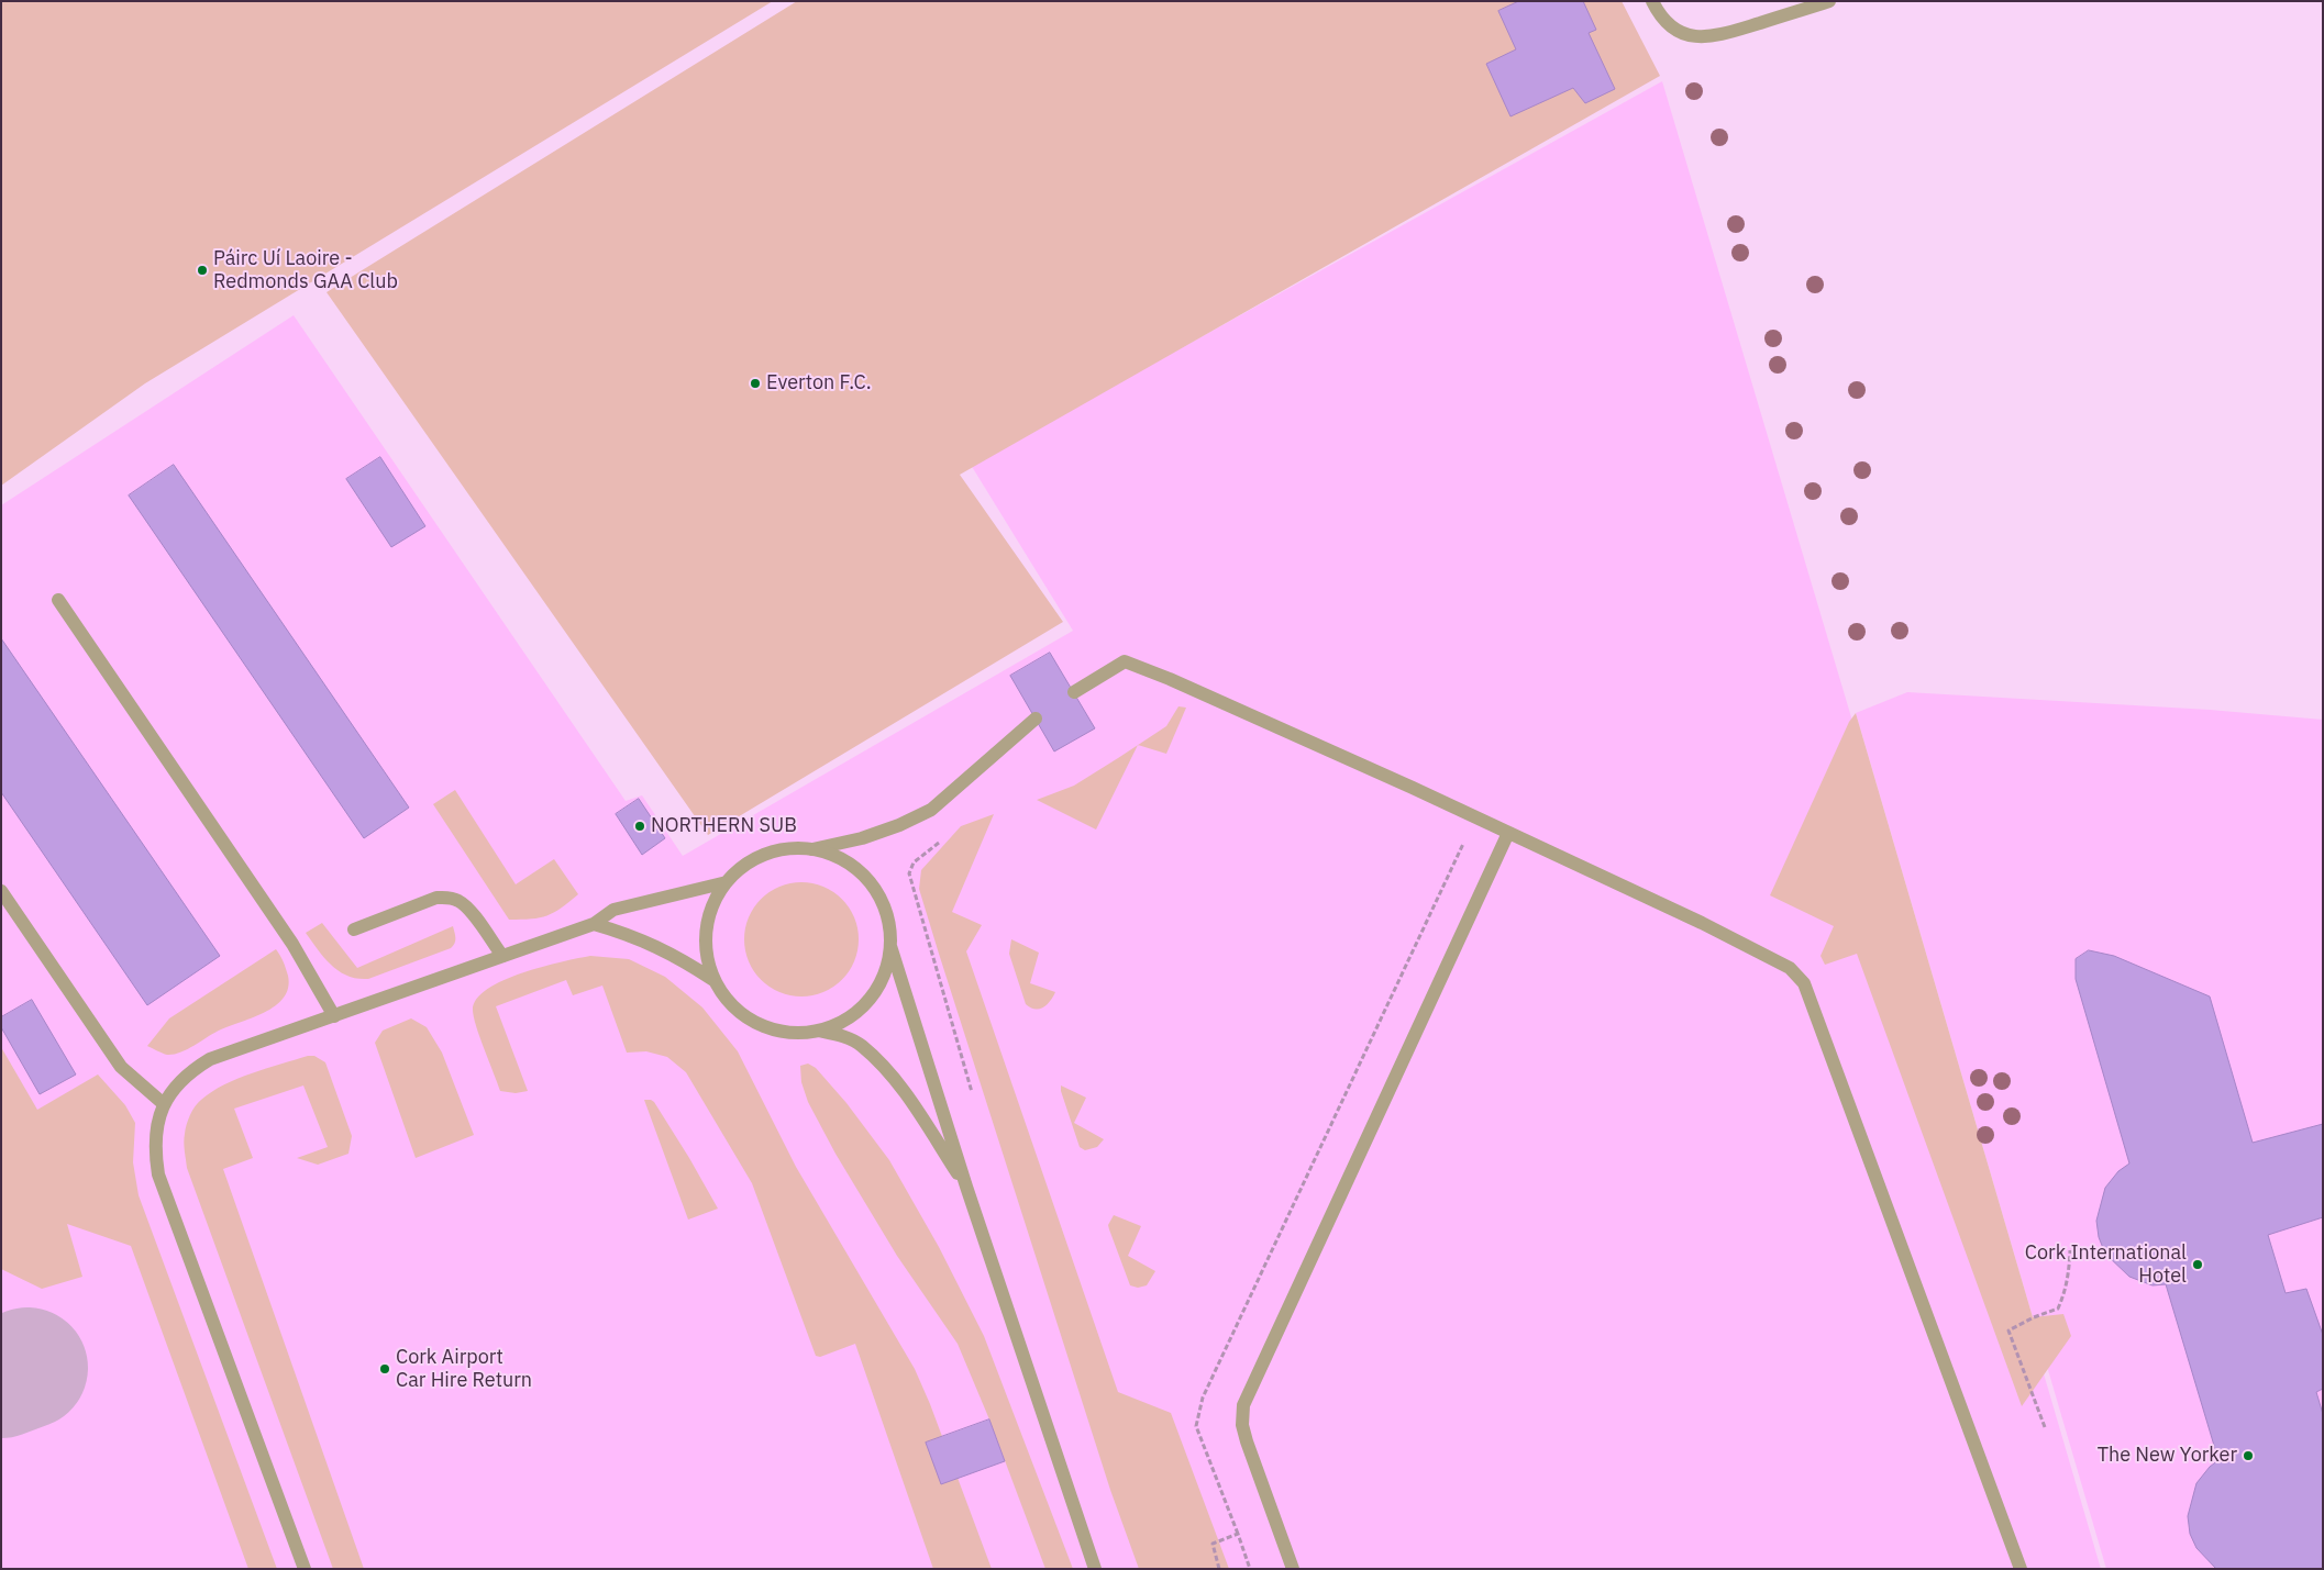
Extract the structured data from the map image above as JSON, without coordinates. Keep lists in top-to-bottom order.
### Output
{
  "places": [
    "Páirc Uí Laoire - Redmonds GAA Club",
    "Everton F.C.",
    "NORTHERN SUB",
    "Cork International Hotel",
    "Cork Airport Car Hire Return",
    "The New Yorker"
  ]
}
